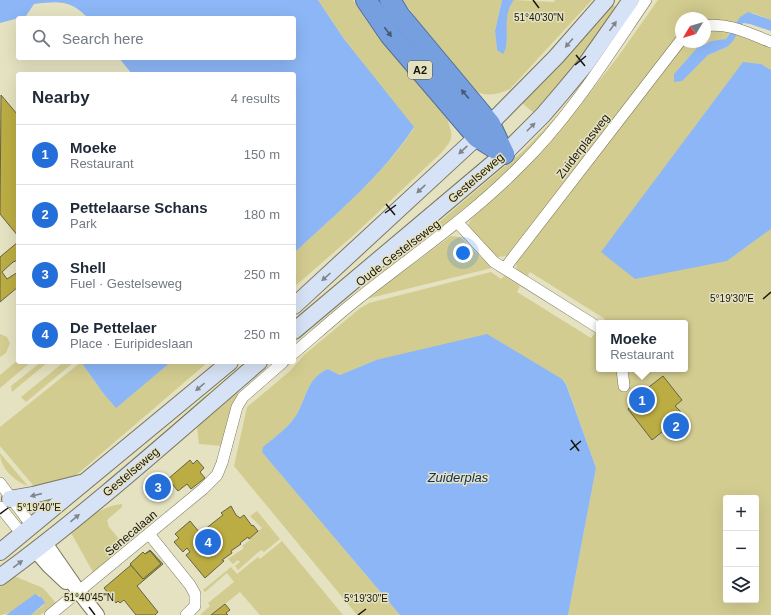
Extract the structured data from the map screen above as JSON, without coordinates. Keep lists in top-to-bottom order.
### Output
{
  "streets": {
    "highway": ["A2"],
    "main road": ["Gestelseweg"],
    "street": ["Zuiderplasweg", "Oude Gestelseweg", "Senecalaan"]
  },
  "water": ["Zuiderplas"],
  "north": "bottom left",
  "page": {
    "search": "Search here",
    "heading": ["Nearby", "4 results"],
    "list": [
      {
        "mark": "1",
        "name": "Moeke",
        "note": "Restaurant",
        "value": "150 m"
      },
      {
        "mark": "2",
        "name": "Pettelaarse Schans",
        "note": "Park",
        "value": "180 m"
      },
      {
        "mark": "3",
        "name": "Shell",
        "note": "Fuel · Gestelseweg",
        "value": "250 m"
      },
      {
        "mark": "4",
        "name": "De Pettelaer",
        "note": "Place · Euripideslaan",
        "value": "250 m"
      }
    ],
    "popup": ["Moeke", "Restaurant"],
    "pins": [
      "1",
      "2",
      "3",
      "4"
    ],
    "map_buttons": ["+", "−"]
  },
  "coordinates": [
    "51°40'30\"N",
    "5°19'30\"E",
    "5°19'40\"E",
    "51°40'45\"N"
  ]
}
